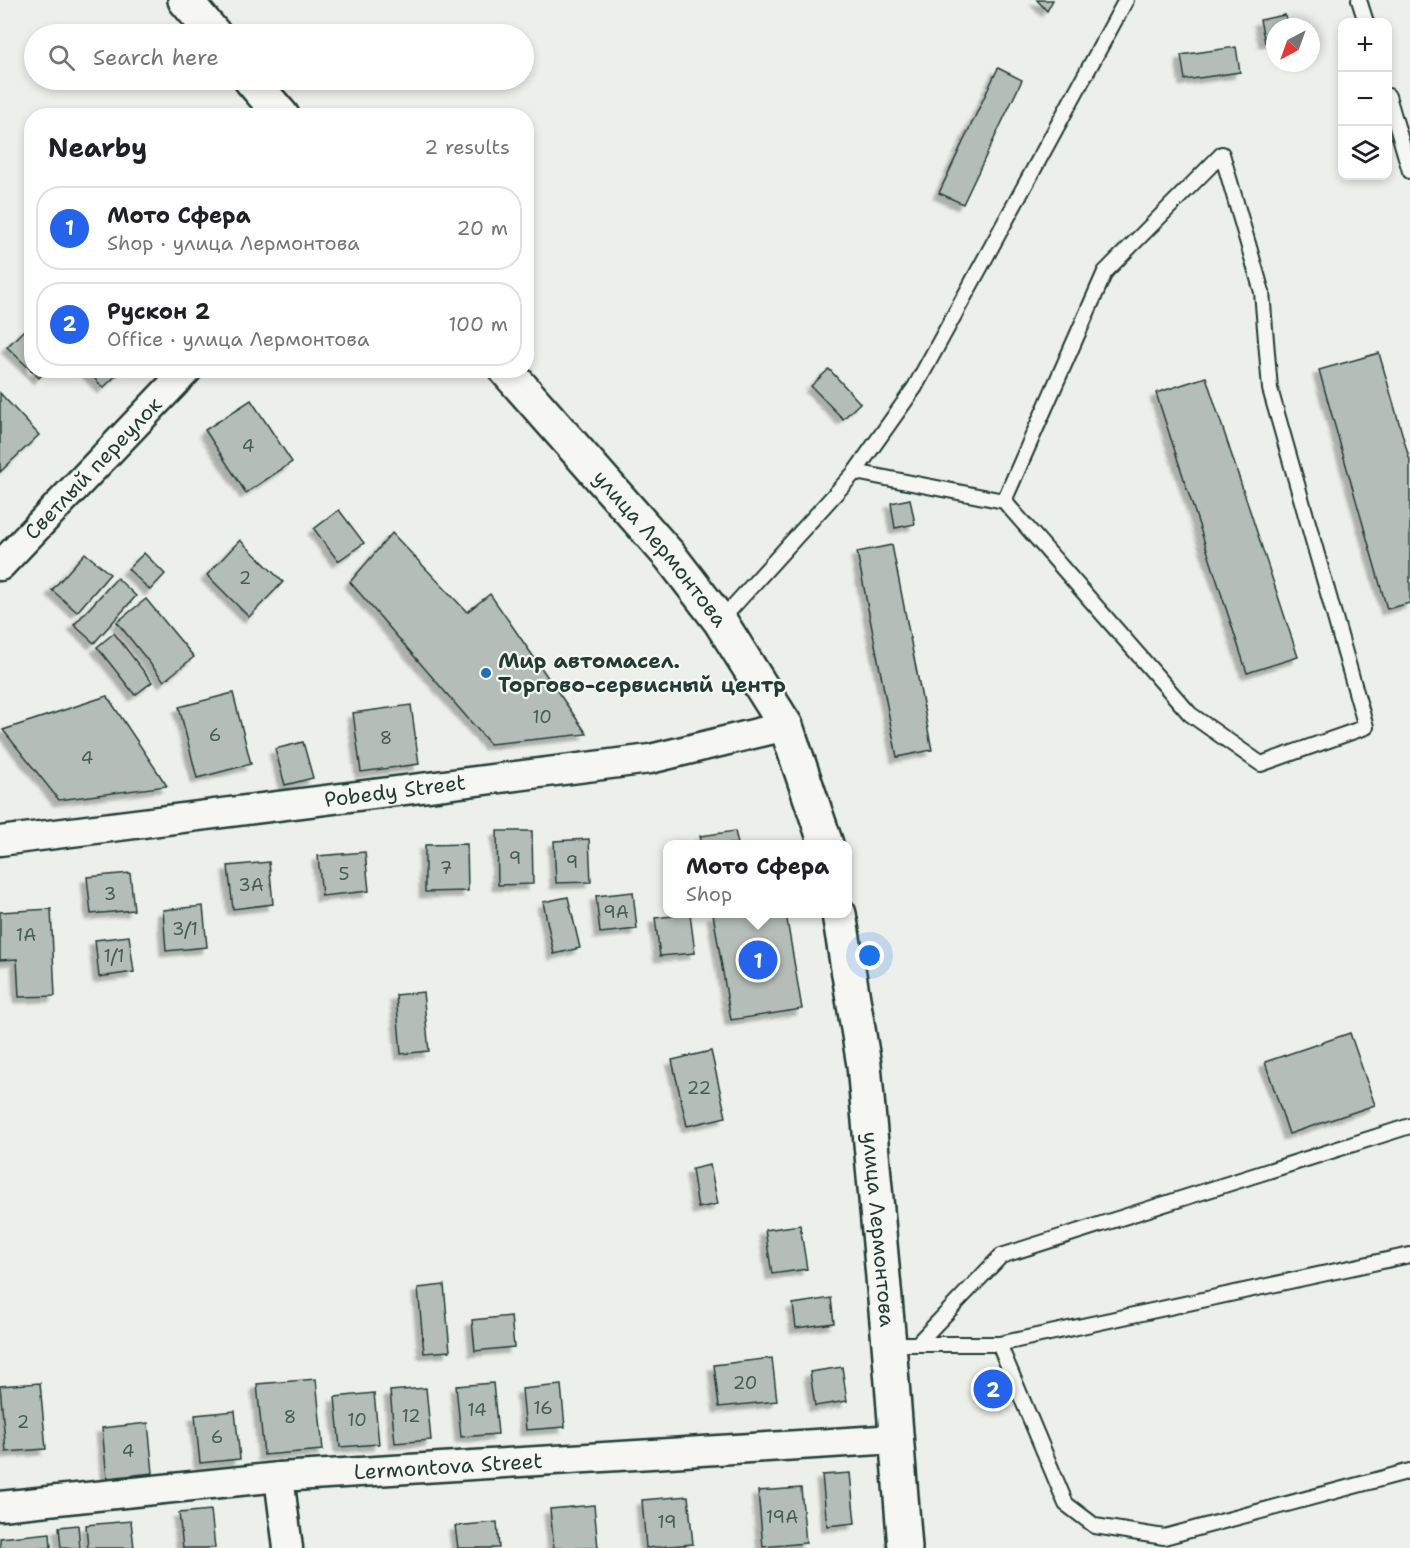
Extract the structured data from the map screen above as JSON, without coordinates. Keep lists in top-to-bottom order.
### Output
{
  "streets": {
    "main road": ["улица Лермонтова"],
    "street": ["Светлый переулок", "Pobedy Street", "Lermontova Street"]
  },
  "crossings": [
    ["улица Лермонтова", "Pobedy Street"],
    ["улица Лермонтова", "Lermontova Street"]
  ],
  "places": ["Мир автомасел. Торгово-сервисный центр"],
  "house_numbers": [
    "4",
    "2",
    "10",
    "6",
    "8",
    "4",
    "9",
    "9",
    "7",
    "5",
    "3А",
    "3",
    "9А",
    "3/1",
    "1А",
    "1/1",
    "22",
    "20",
    "16",
    "14",
    "12",
    "8",
    "10",
    "2",
    "6",
    "4",
    "19А",
    "19"
  ],
  "north": "bottom left",
  "page": {
    "map_buttons": ["+", "−"],
    "search": "Search here",
    "heading": ["Nearby", "2 results"],
    "list": [
      {
        "mark": "1",
        "name": "Мото Сфера",
        "note": "Shop · улица Лермонтова",
        "value": "20 m"
      },
      {
        "mark": "2",
        "name": "Рускон 2",
        "note": "Office · улица Лермонтова",
        "value": "100 m"
      }
    ],
    "popup": ["Мото Сфера", "Shop"],
    "pins": ["1", "2"]
  }
}
